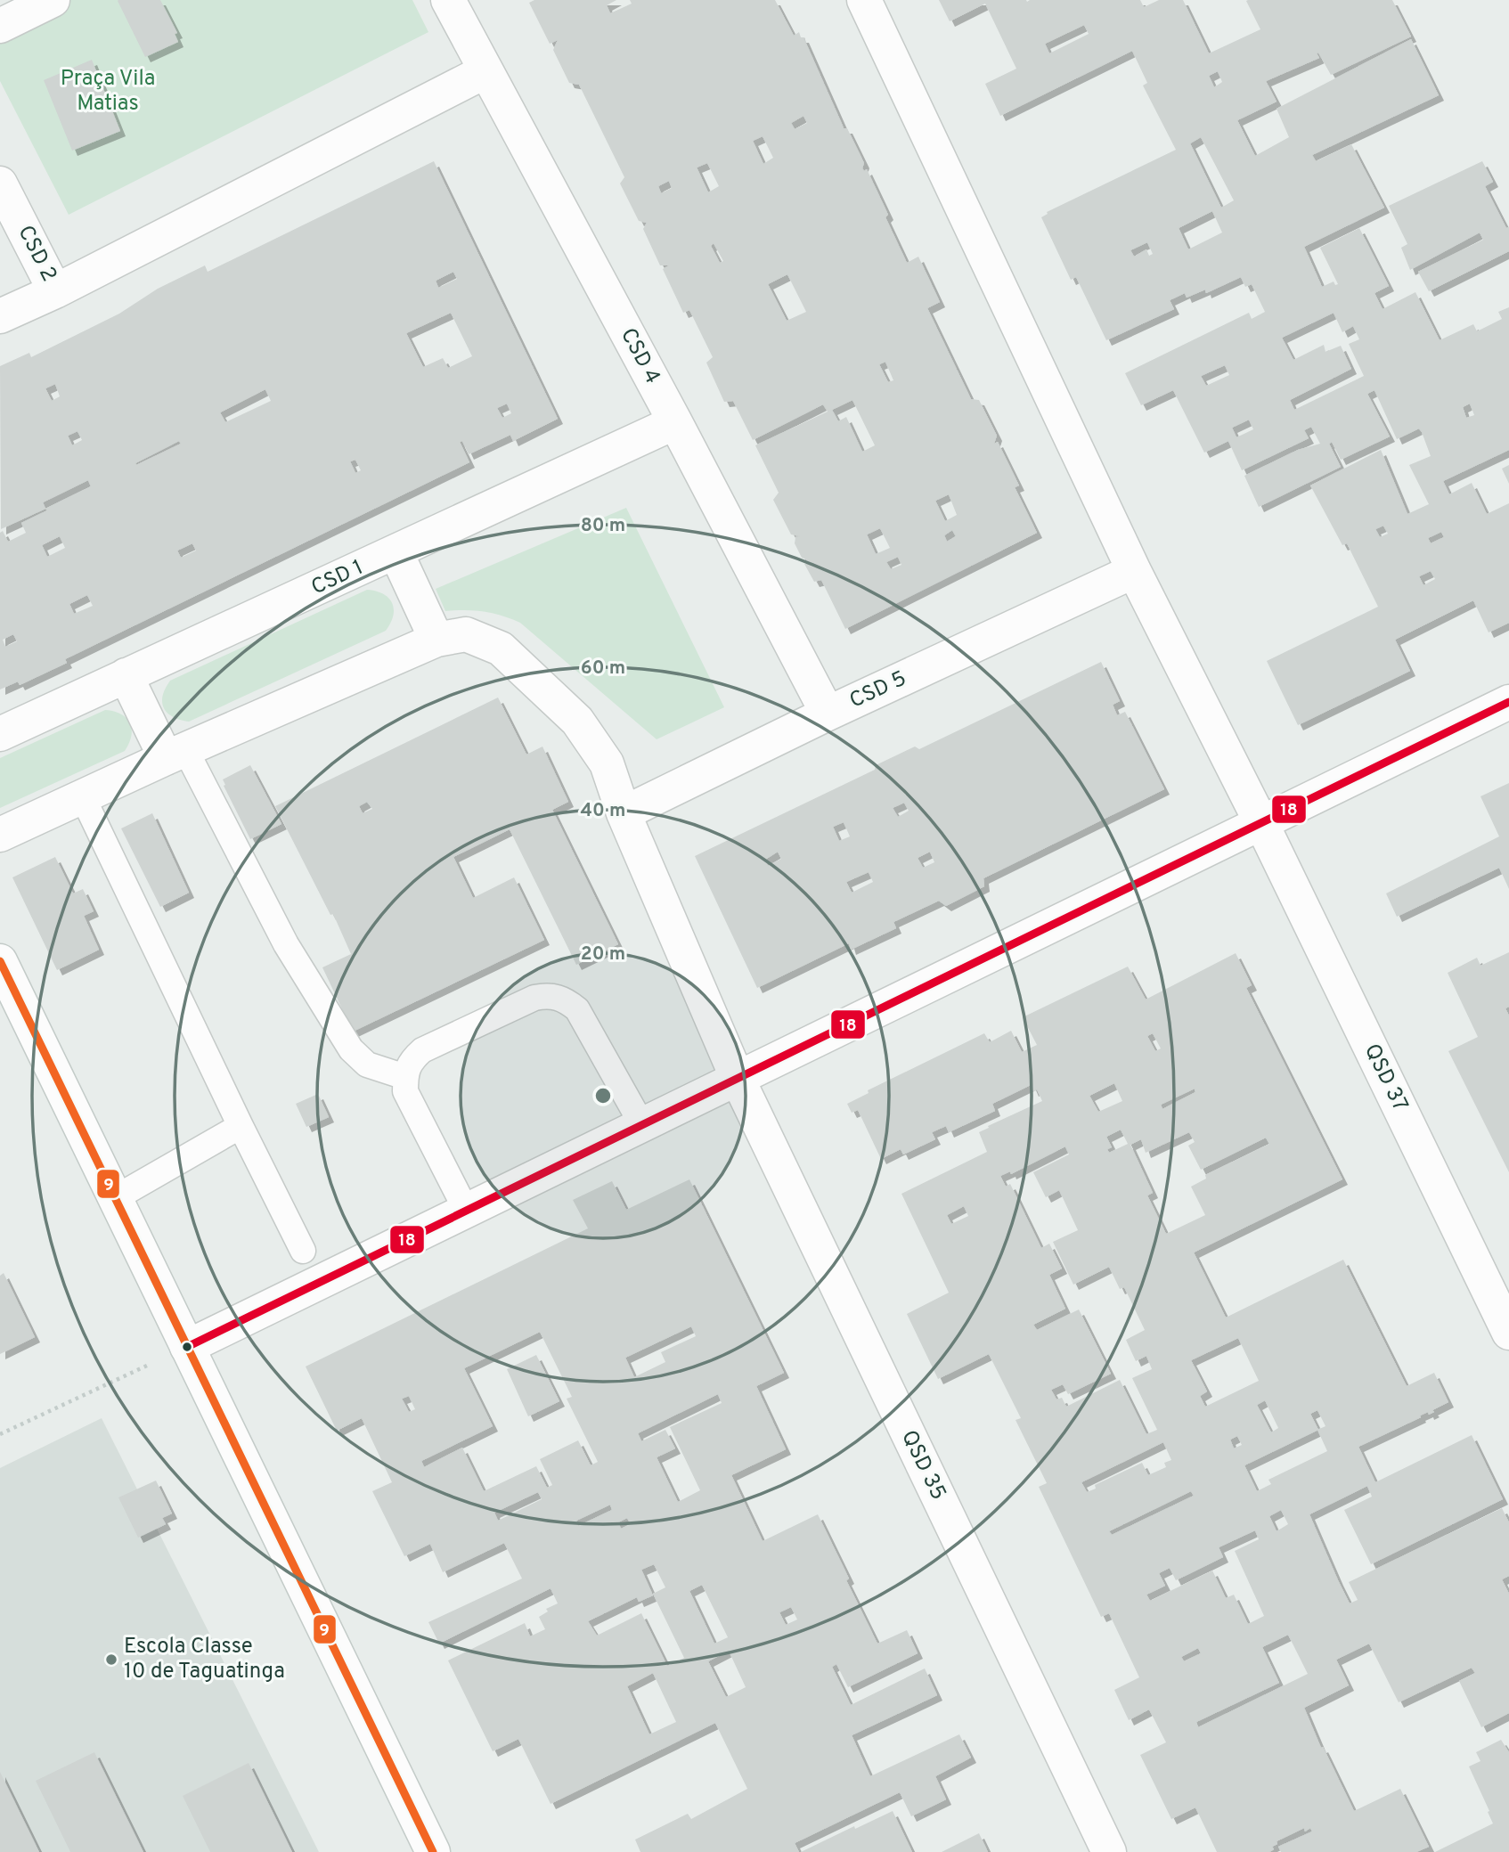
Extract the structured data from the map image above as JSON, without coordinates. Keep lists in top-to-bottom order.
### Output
{
  "streets": {
    "street": [
      "CSD 2",
      "CSD 4",
      "CSD 1",
      "CSD 5",
      "QSD 37",
      "QSD 35"
    ]
  },
  "crossings": [
    ["CSD 4", "CSD 1"],
    ["CSD 4", "CSD 5"],
    ["CSD 5", "QSD 37"],
    ["CSD 5", "QSD 35"]
  ],
  "parks": ["Praça Vila Matias"],
  "places": ["Escola Classe 10 de Taguatinga"],
  "lines": ["transit line 18", "transit line 9"],
  "rings": [
    "80 m",
    "60 m",
    "40 m",
    "20 m"
  ]
}
